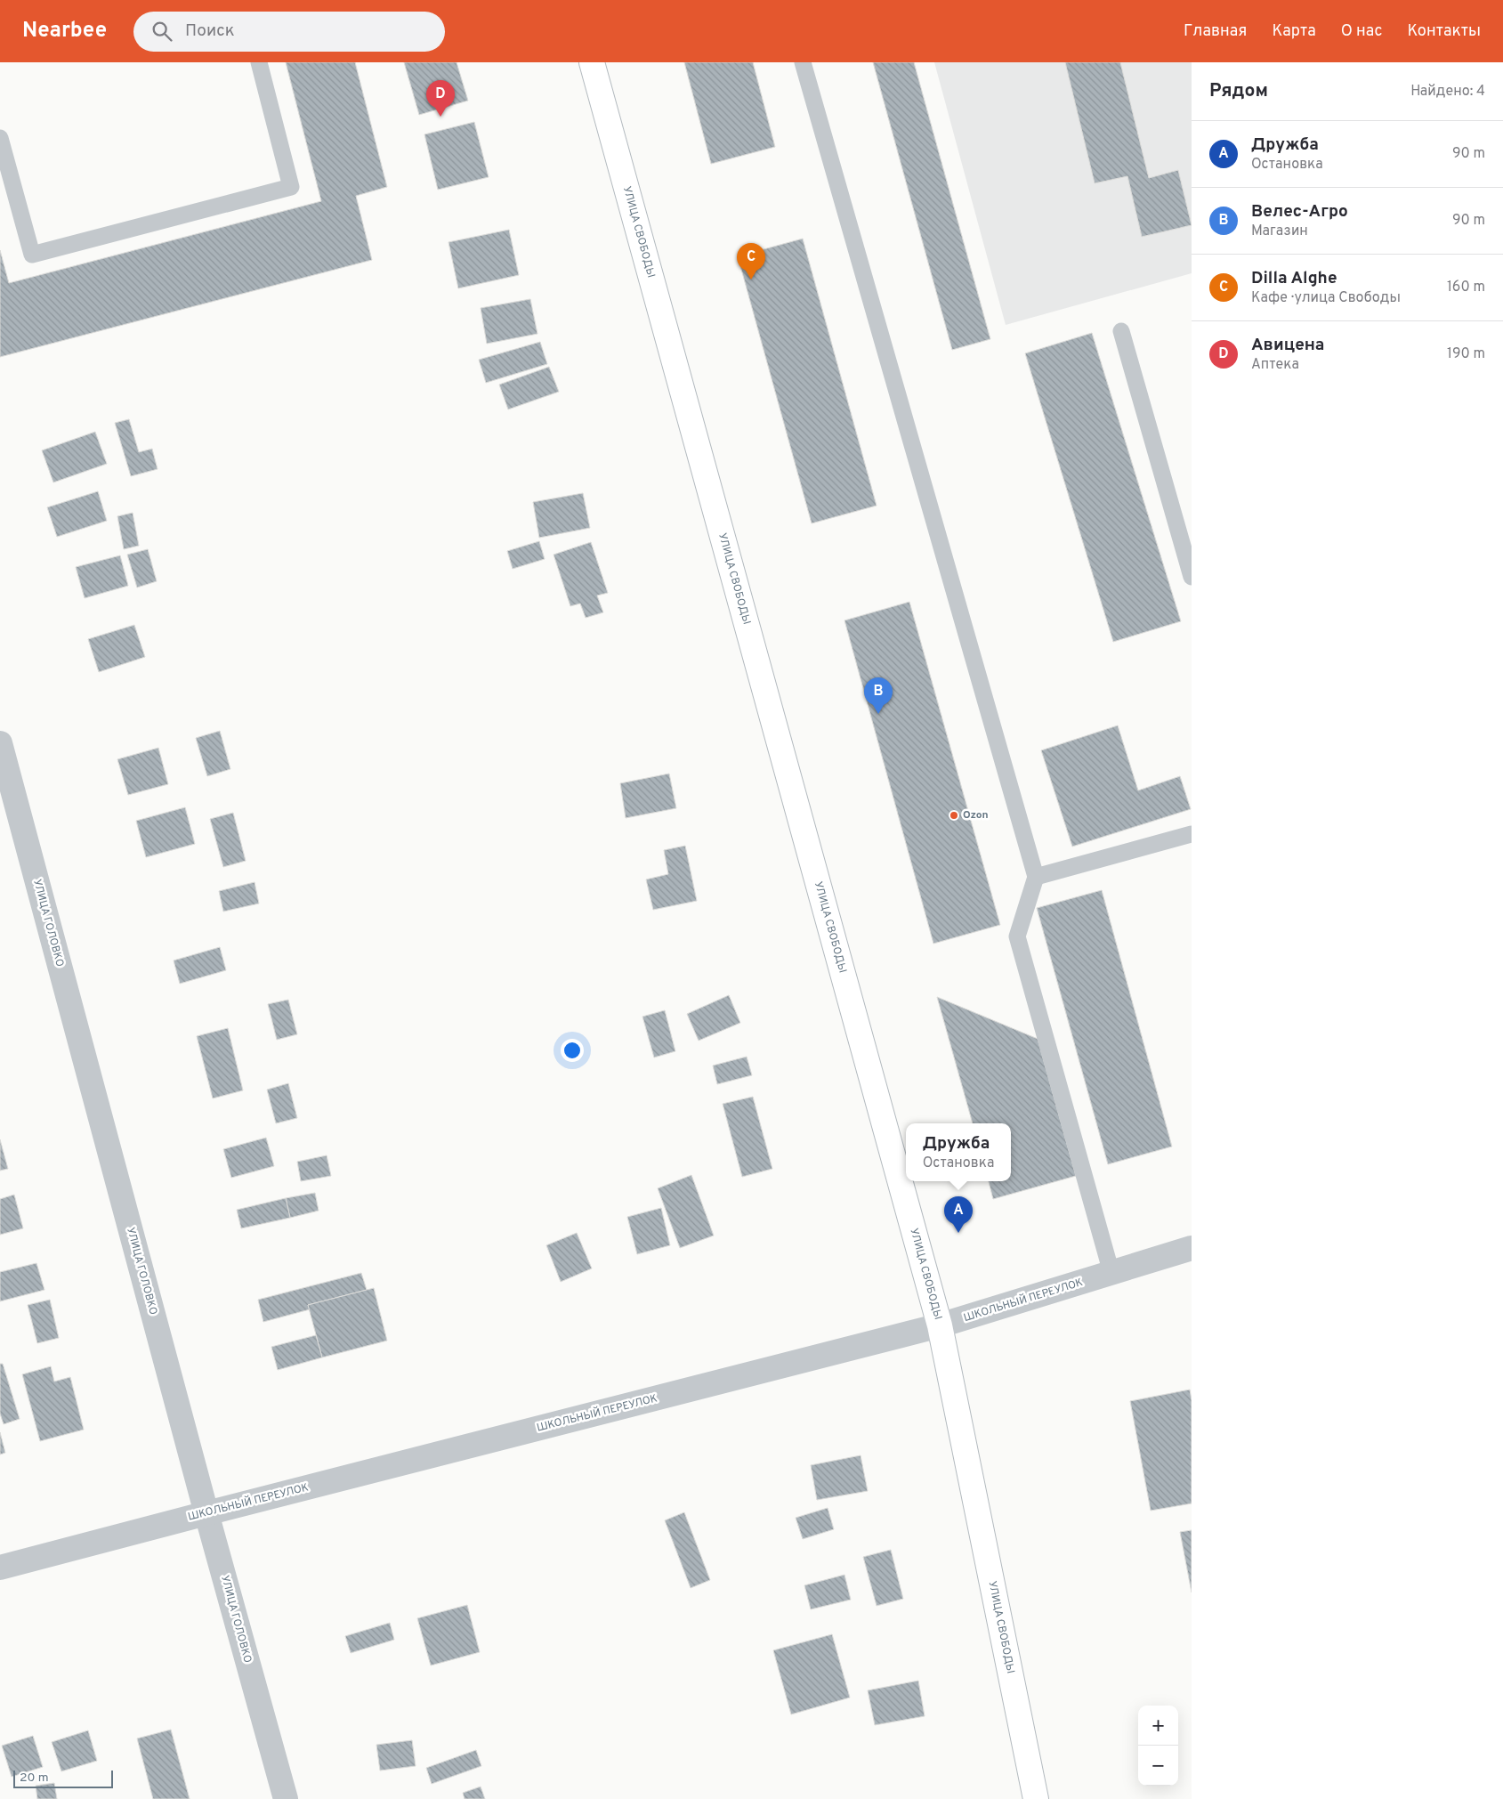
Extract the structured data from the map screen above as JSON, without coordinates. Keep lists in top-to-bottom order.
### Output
{
  "streets": {
    "main road": ["УЛИЦА СВОБОДЫ"],
    "street": ["УЛИЦА ГОЛОВКО", "ШКОЛЬНЫЙ ПЕРЕУЛОК"]
  },
  "crossings": [
    ["УЛИЦА СВОБОДЫ", "ШКОЛЬНЫЙ ПЕРЕУЛОК"],
    ["УЛИЦА ГОЛОВКО", "ШКОЛЬНЫЙ ПЕРЕУЛОК"]
  ],
  "places": ["Ozon"],
  "scale_bar": "20 m",
  "page": {
    "header": "Nearbee",
    "search": "Поиск",
    "nav": [
      "Главная",
      "Карта",
      "О нас",
      "Контакты"
    ],
    "heading": ["Рядом", "Найдено: 4"],
    "pins": [
      "D",
      "C",
      "B",
      "A"
    ],
    "list": [
      {
        "mark": "A",
        "name": "Дружба",
        "note": "Остановка",
        "value": "90 m"
      },
      {
        "mark": "B",
        "name": "Велес-Агро",
        "note": "Магазин",
        "value": "90 m"
      },
      {
        "mark": "C",
        "name": "Dilla Alghe",
        "note": "Кафе · улица Свободы",
        "value": "160 m"
      },
      {
        "mark": "D",
        "name": "Авицена",
        "note": "Аптека",
        "value": "190 m"
      }
    ],
    "popup": ["Дружба", "Остановка"],
    "map_buttons": ["+", "−"],
    "scale": "20 m"
  }
}
